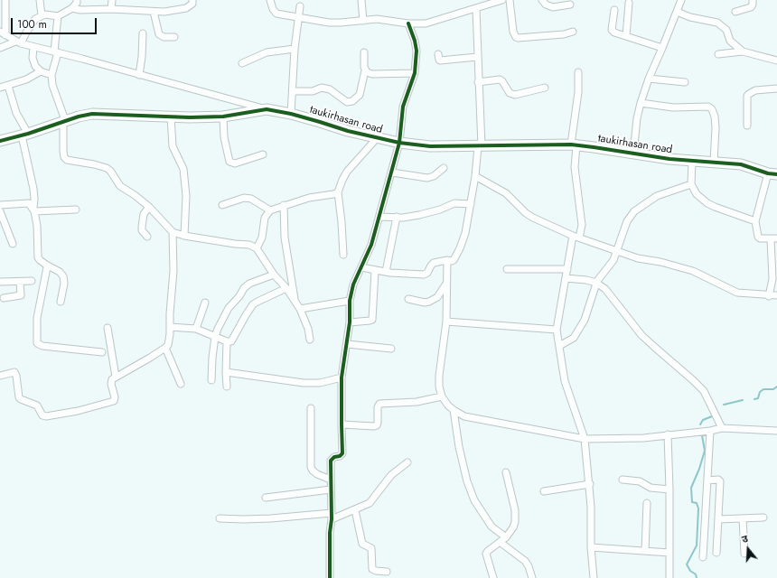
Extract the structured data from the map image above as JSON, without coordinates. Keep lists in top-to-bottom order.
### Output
{
  "streets": {
    "street": ["taukirhasan road"]
  },
  "scale_bar": "100 m",
  "north": "top"
}
